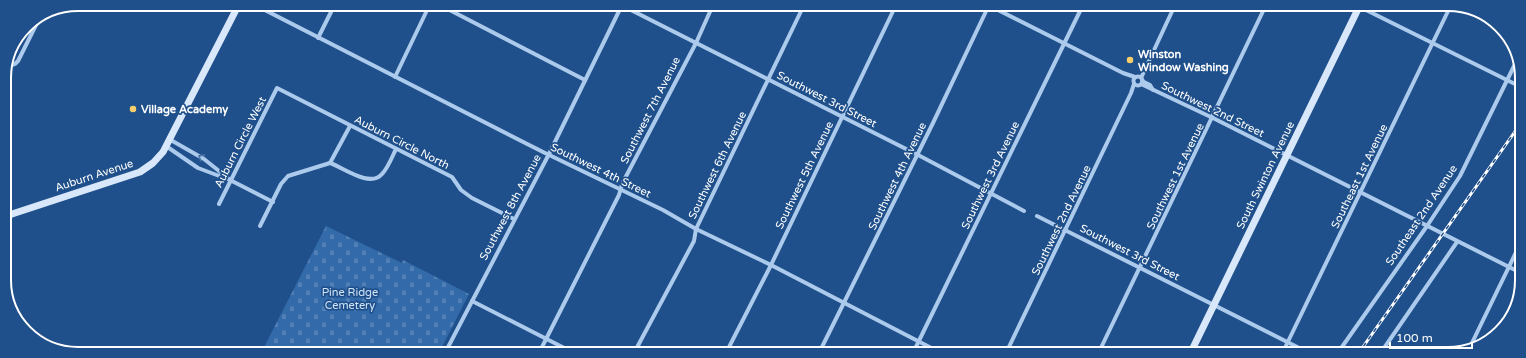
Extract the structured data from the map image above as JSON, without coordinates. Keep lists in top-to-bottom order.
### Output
{
  "streets": {
    "street": [
      "Southwest 3rd Street",
      "Southwest 2nd Street",
      "Southwest 7th Avenue",
      "Auburn Circle West",
      "Auburn Circle North",
      "Southwest 6th Avenue",
      "Southwest 4th Street",
      "Auburn Avenue",
      "Southwest 5th Avenue",
      "Southwest 3rd Avenue",
      "South Swinton Avenue",
      "Southwest 4th Avenue",
      "Southwest 1st Avenue",
      "Southeast 1st Avenue",
      "Southwest 8th Avenue",
      "Southeast 2nd Avenue",
      "Southwest 2nd Avenue"
    ]
  },
  "crossings": [
    ["Southwest 3rd Street", "Southwest 7th Avenue"],
    ["Southwest 3rd Street", "Southwest 6th Avenue"],
    ["Southwest 3rd Street", "Southwest 5th Avenue"],
    ["Southwest 3rd Street", "Southwest 3rd Avenue"],
    ["Southwest 3rd Street", "South Swinton Avenue"],
    ["Southwest 3rd Street", "Southwest 4th Avenue"],
    ["Southwest 3rd Street", "Southwest 1st Avenue"],
    ["Southwest 3rd Street", "Southeast 1st Avenue"],
    ["Southwest 3rd Street", "Southwest 2nd Avenue"],
    ["Southwest 2nd Street", "Southwest 3rd Avenue"],
    ["Southwest 2nd Street", "South Swinton Avenue"],
    ["Southwest 2nd Street", "Southwest 1st Avenue"],
    ["Southwest 2nd Street", "Southeast 1st Avenue"],
    ["Southwest 2nd Street", "Southeast 2nd Avenue"],
    ["Southwest 2nd Street", "Southwest 2nd Avenue"],
    ["Southwest 7th Avenue", "Southwest 4th Street"],
    ["Auburn Circle West", "Auburn Circle North"],
    ["Auburn Circle North", "Southwest 8th Avenue"],
    ["Southwest 6th Avenue", "Southwest 4th Street"],
    ["Southwest 4th Street", "Southwest 5th Avenue"],
    ["Southwest 4th Street", "Southwest 3rd Avenue"],
    ["Southwest 4th Street", "Southwest 4th Avenue"],
    ["Southwest 4th Street", "Southwest 8th Avenue"]
  ],
  "parks": ["Pine Ridge Cemetery"],
  "places": ["Winston Window Washing", "Village Academy"],
  "scale_bar": "100 m"
}
